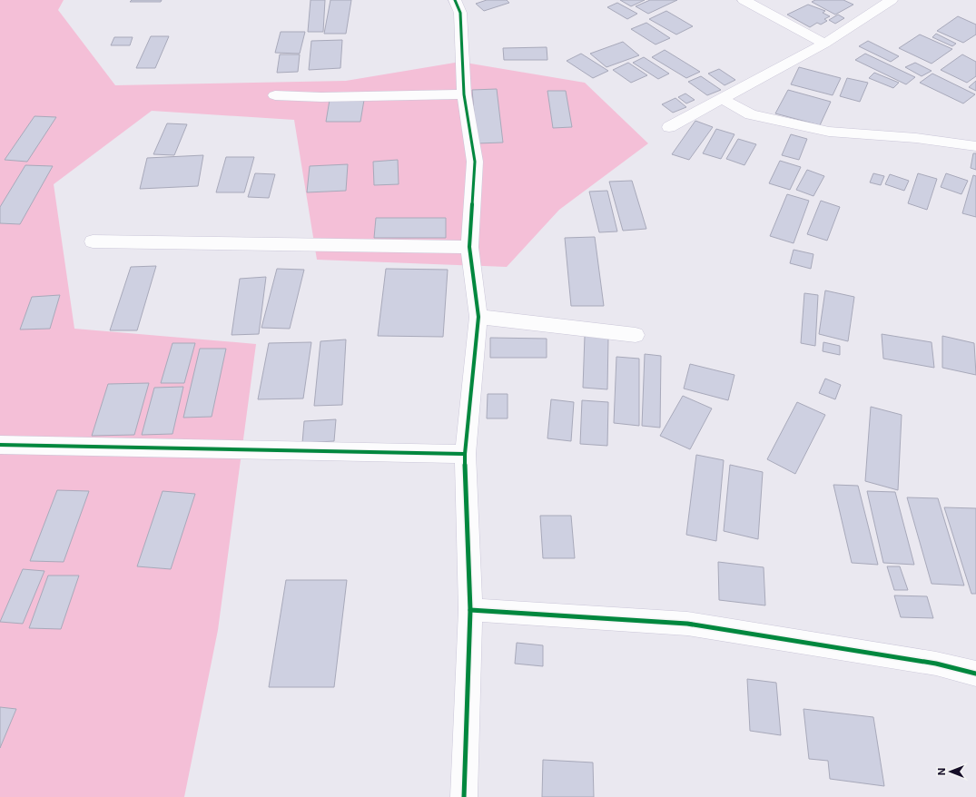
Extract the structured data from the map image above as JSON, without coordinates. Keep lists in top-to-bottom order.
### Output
{
  "north": "left"
}
